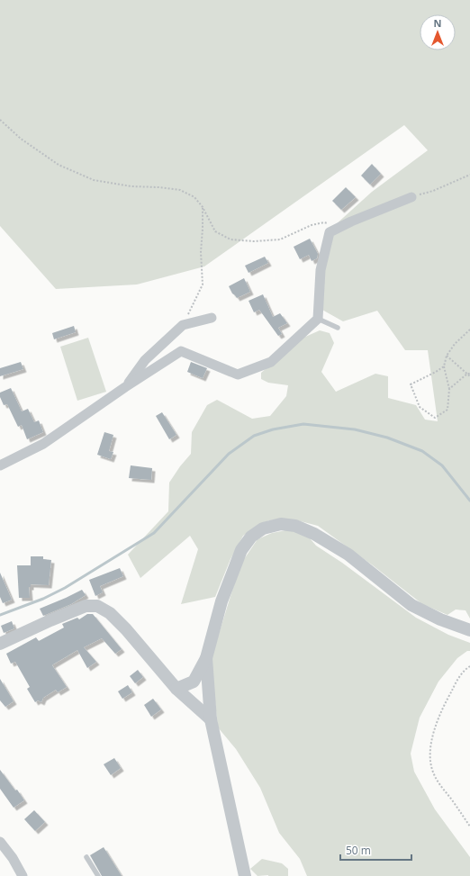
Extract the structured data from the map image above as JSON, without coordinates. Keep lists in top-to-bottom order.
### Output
{
  "scale_bar": "50 m",
  "north": "top"
}
